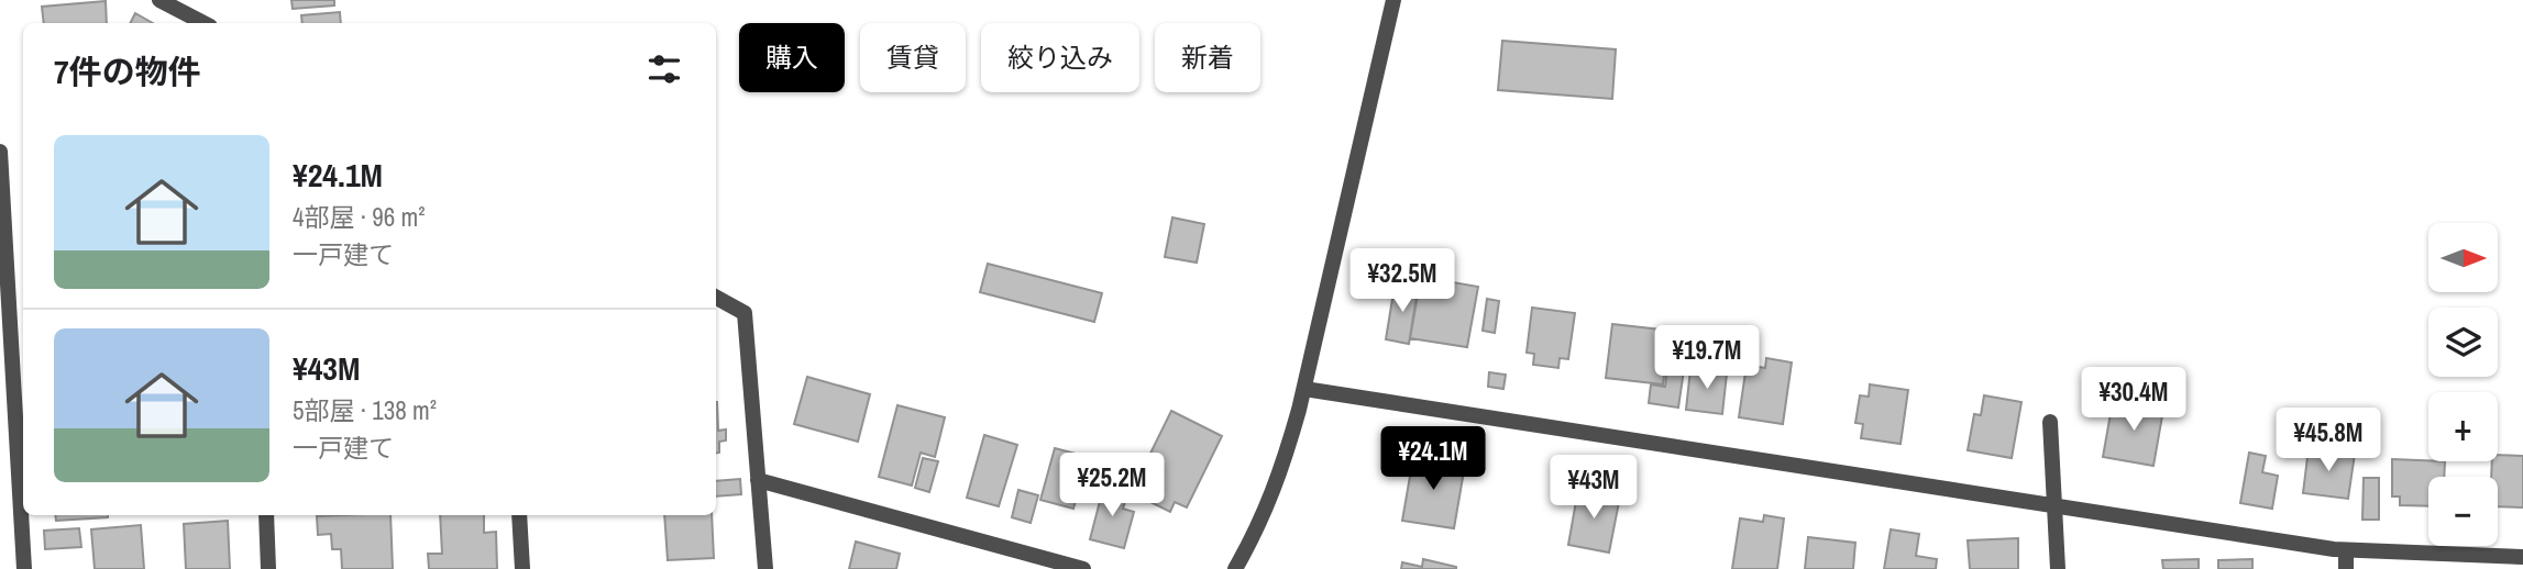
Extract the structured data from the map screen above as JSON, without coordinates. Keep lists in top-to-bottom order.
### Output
{
  "north": "right",
  "page": {
    "chip": [
      "購入",
      "賃貸",
      "絞り込み",
      "新着"
    ],
    "heading": "7件の物件",
    "list": [
      {
        "name": "¥24.1M",
        "note": "4部屋 · 96 m² · 一戸建て"
      },
      {
        "name": "¥43M",
        "note": "5部屋 · 138 m² · 一戸建て"
      }
    ],
    "map_buttons": ["+", "−"],
    "price": [
      "¥32.5M",
      "¥19.7M",
      "¥30.4M",
      "¥45.8M",
      "¥24.1M",
      "¥25.2M",
      "¥43M"
    ]
  }
}
